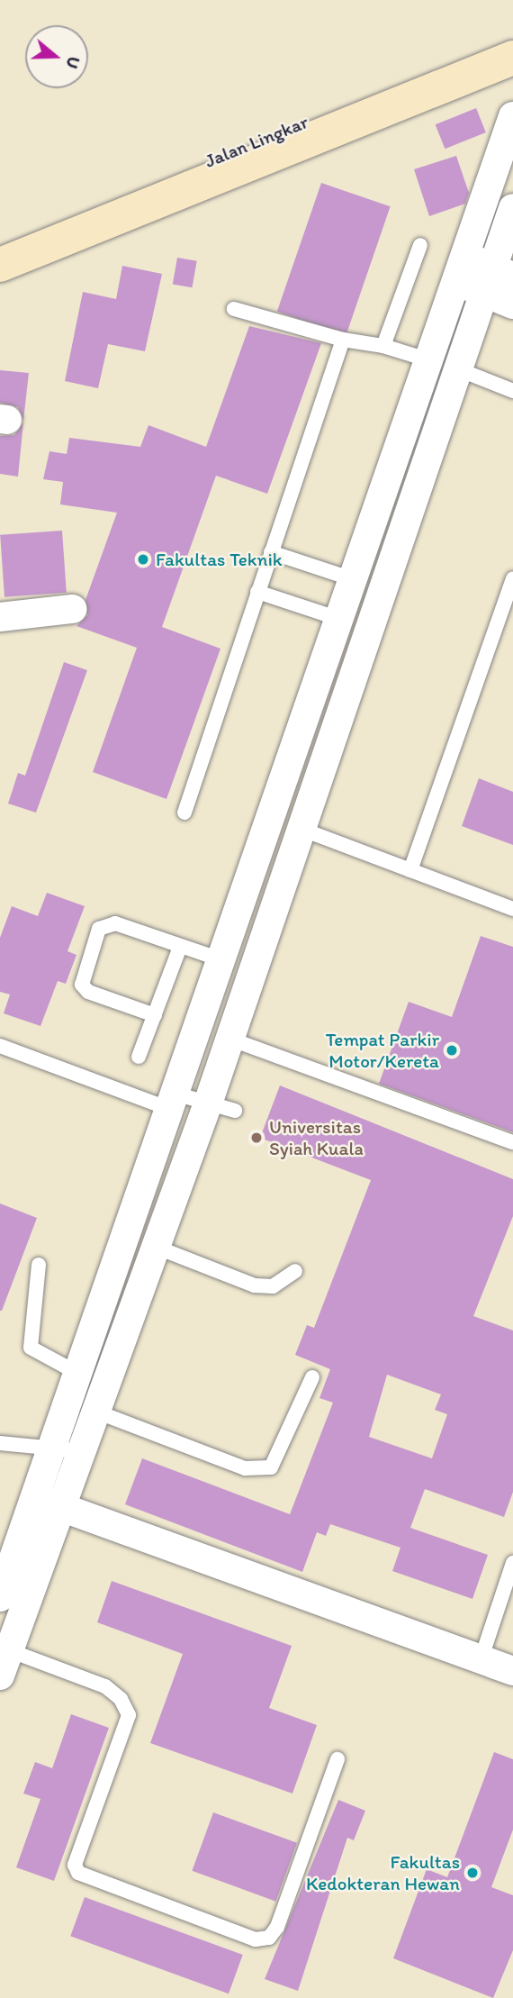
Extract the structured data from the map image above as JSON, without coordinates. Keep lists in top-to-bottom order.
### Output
{
  "streets": {
    "street": ["Jalan Lingkar"]
  },
  "places": [
    "Fakultas Teknik",
    "Tempat Parkir Motor/Kereta",
    "Universitas Syiah Kuala",
    "Fakultas Kedokteran Hewan"
  ],
  "north": "right"
}
